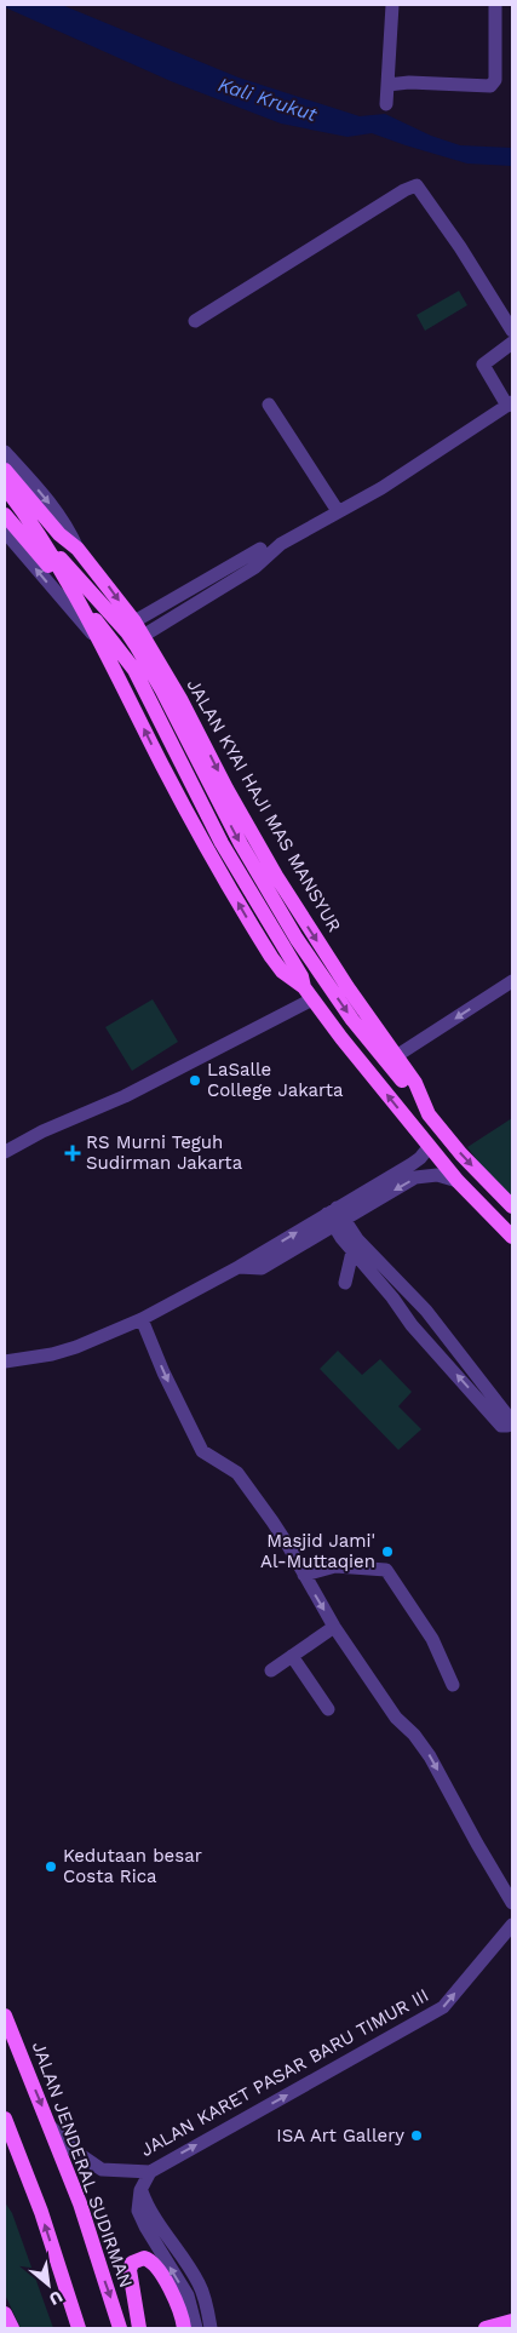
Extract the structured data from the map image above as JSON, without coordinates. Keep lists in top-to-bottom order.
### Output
{
  "streets": {
    "main road": ["JALAN KYAI HAJI MAS MANSYUR", "JALAN JENDERAL SUDIRMAN"],
    "street": ["JALAN KARET PASAR BARU TIMUR III"]
  },
  "crossings": [
    ["JALAN KARET PASAR BARU TIMUR III", "JALAN JENDERAL SUDIRMAN"]
  ],
  "one_way": ["JALAN KYAI HAJI MAS MANSYUR", "JALAN KARET PASAR BARU TIMUR III"],
  "water": ["Kali Krukut"],
  "places": {
    "other": [
      "LaSalle College Jakarta",
      "Masjid Jami' Al-Muttaqien",
      "Kedutaan besar Costa Rica",
      "ISA Art Gallery"
    ],
    "health": ["RS Murni Teguh Sudirman Jakarta"]
  },
  "north": "bottom right"
}
